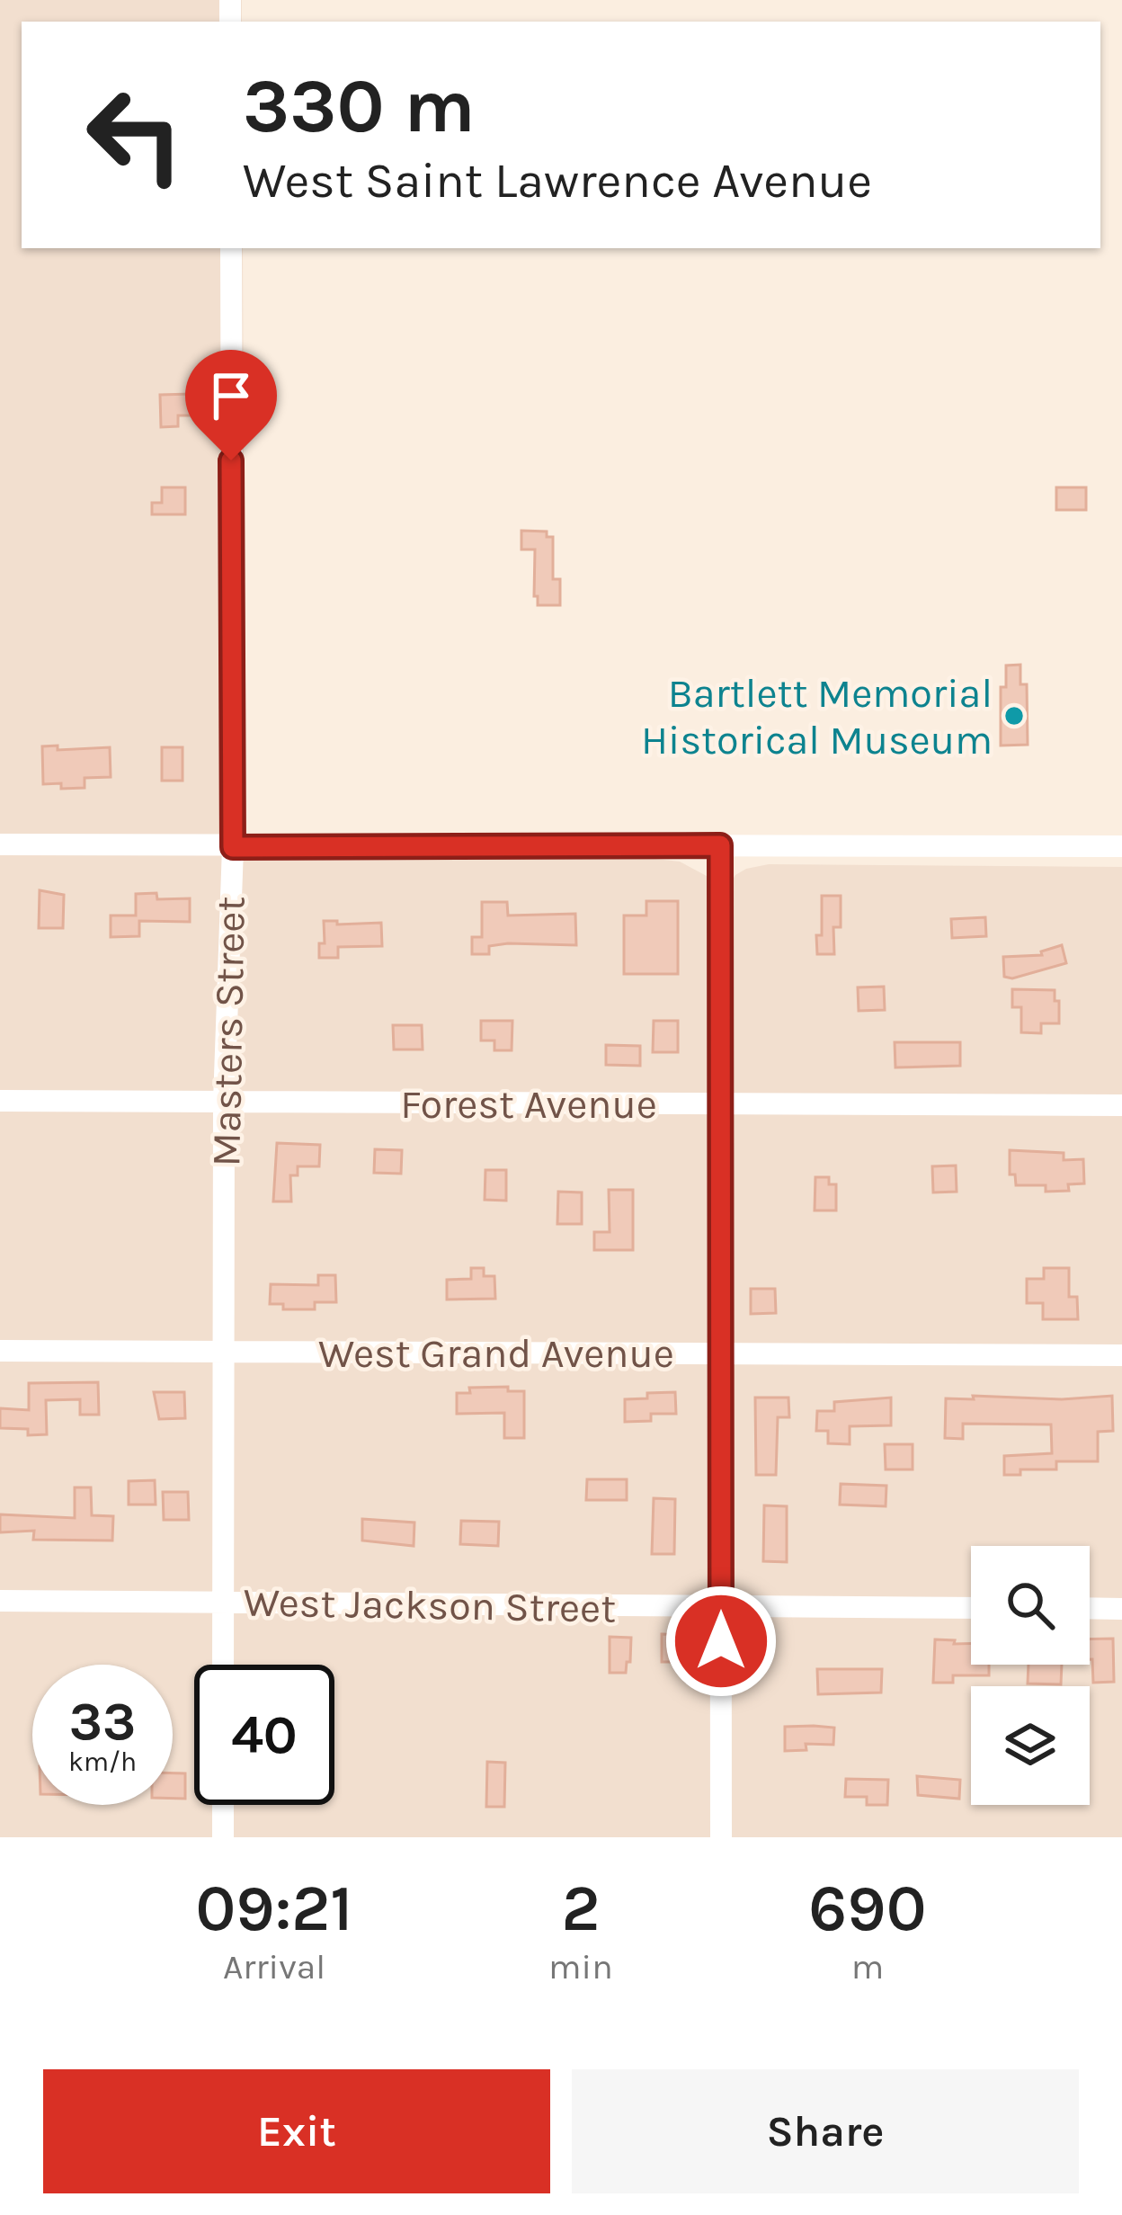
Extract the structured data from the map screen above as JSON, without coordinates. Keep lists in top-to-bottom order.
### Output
{
  "streets": {
    "street": [
      "Masters Street",
      "Forest Avenue",
      "West Grand Avenue",
      "West Jackson Street"
    ]
  },
  "crossings": [
    ["Masters Street", "Forest Avenue"],
    ["Masters Street", "West Grand Avenue"],
    ["Masters Street", "West Jackson Street"]
  ],
  "places": ["Bartlett Memorial Historical Museum"],
  "page": {
    "turn": ["330 m", "West Saint Lawrence Avenue"],
    "speed": "33 km/h",
    "limit": "40",
    "eta": [
      "09:21",
      "Arrival",
      "2",
      "min",
      "690",
      "m"
    ],
    "buttons": ["Exit", "Share"]
  }
}
